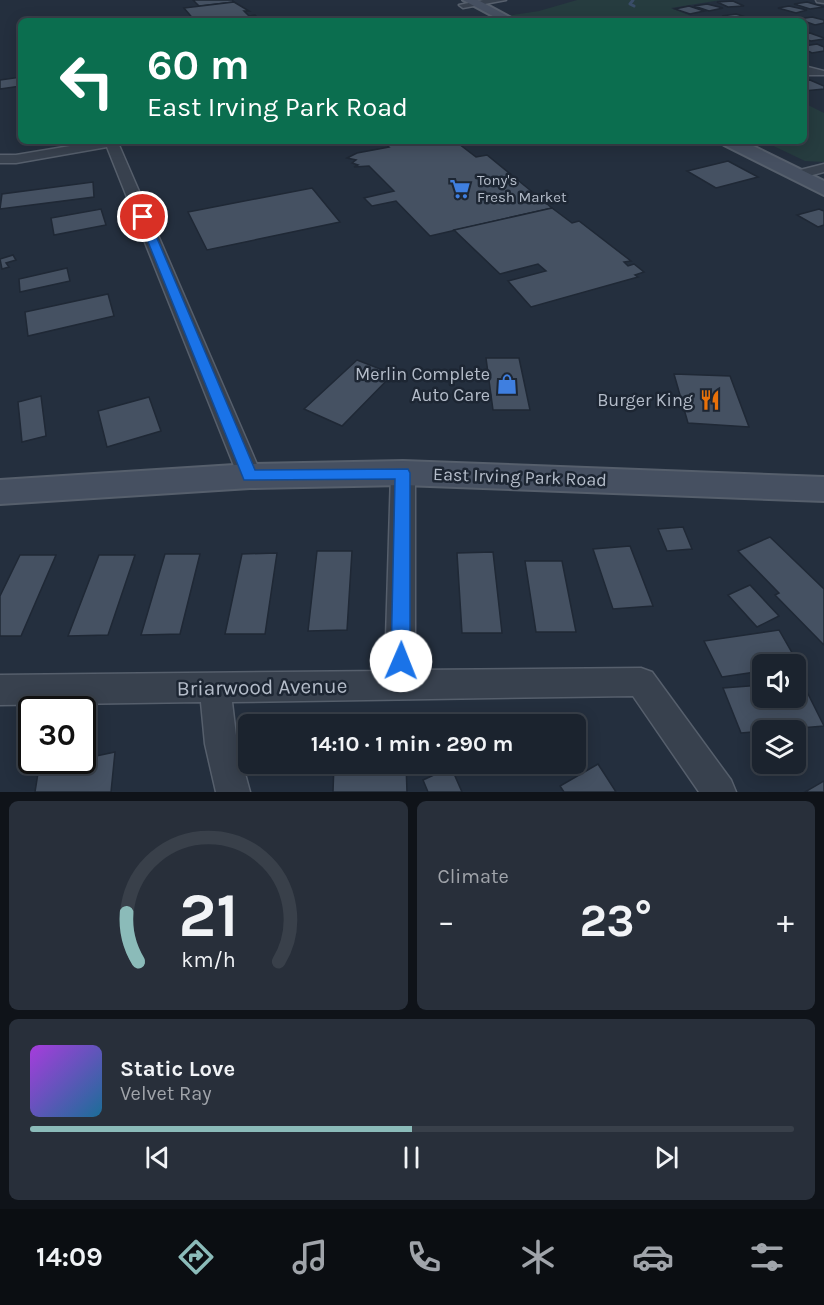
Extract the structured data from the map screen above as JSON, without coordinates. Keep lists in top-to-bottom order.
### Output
{
  "streets": {
    "main road": ["East Irving Park Road"],
    "street": ["Briarwood Avenue"]
  },
  "places": {
    "supermarket": ["Tony's Fresh Market"],
    "shop": ["Merlin Complete Auto Care"],
    "restaurant": ["Burger King"]
  },
  "page": {
    "turn": ["60 m", "East Irving Park Road"],
    "limit": "30",
    "trip": "14:10 · 1 min · 290 m",
    "tile": "Climate",
    "heat": ["−", "23°", "+"],
    "song": ["Static Love", "Velvet Ray"],
    "tabs": "14:09",
    "gauge": ["21", "km/h"]
  }
}
